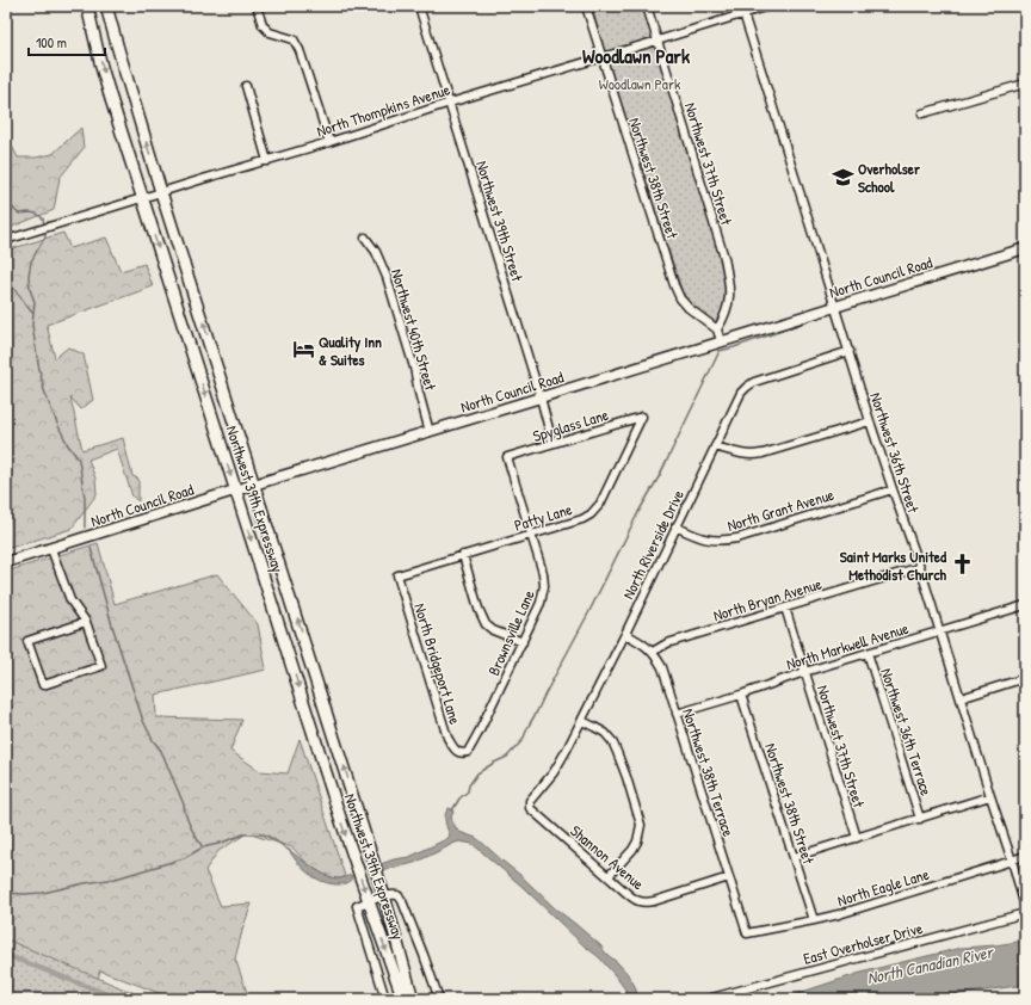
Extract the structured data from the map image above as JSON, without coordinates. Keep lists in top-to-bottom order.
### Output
{
  "streets": {
    "highway": ["Northwest 39th Expressway"],
    "main road": ["North Council Road"],
    "street": [
      "North Thompkins Avenue",
      "Northwest 37th Street",
      "Northwest 38th Street",
      "Northwest 39th Street",
      "Northwest 40th Street",
      "Spyglass Lane",
      "Northwest 36th Street",
      "North Grant Avenue",
      "Patty Lane",
      "North Riverside Drive",
      "North Bryan Avenue",
      "Brownsville Lane",
      "North Markwell Avenue",
      "North Bridgeport Lane",
      "Northwest 36th Terrace",
      "Northwest 38th Terrace",
      "Shannon Avenue",
      "North Eagle Lane",
      "East Overholser Drive"
    ]
  },
  "crossings": [
    ["North Thompkins Avenue", "Northwest 37th Street"],
    ["North Thompkins Avenue", "Northwest 38th Street"],
    ["North Thompkins Avenue", "Northwest 39th Street"],
    ["North Thompkins Avenue", "Northwest 36th Street"],
    ["North Thompkins Avenue", "Northwest 39th Expressway"],
    ["Northwest 37th Street", "Northwest 38th Street"],
    ["Northwest 37th Street", "North Bryan Avenue"],
    ["Northwest 37th Street", "North Markwell Avenue"],
    ["Northwest 38th Street", "North Markwell Avenue"],
    ["Northwest 38th Street", "North Eagle Lane"],
    ["Northwest 39th Street", "North Council Road"],
    ["Northwest 39th Street", "Spyglass Lane"],
    ["North Council Road", "Northwest 40th Street"],
    ["North Council Road", "Northwest 36th Street"],
    ["North Council Road", "Northwest 39th Expressway"],
    ["Spyglass Lane", "Patty Lane"],
    ["Spyglass Lane", "Brownsville Lane"],
    ["Northwest 36th Street", "North Grant Avenue"],
    ["Northwest 36th Street", "North Riverside Drive"],
    ["Northwest 36th Street", "North Bryan Avenue"],
    ["Northwest 36th Street", "North Markwell Avenue"],
    ["Northwest 36th Street", "North Eagle Lane"],
    ["North Grant Avenue", "North Riverside Drive"],
    ["Patty Lane", "Brownsville Lane"],
    ["Patty Lane", "North Bridgeport Lane"],
    ["North Riverside Drive", "Northwest 38th Terrace"],
    ["North Riverside Drive", "Shannon Avenue"],
    ["North Bryan Avenue", "Northwest 38th Terrace"],
    ["Brownsville Lane", "North Bridgeport Lane"],
    ["North Markwell Avenue", "Northwest 36th Terrace"],
    ["North Markwell Avenue", "Northwest 38th Terrace"],
    ["Northwest 38th Terrace", "Shannon Avenue"],
    ["Northwest 38th Terrace", "North Eagle Lane"]
  ],
  "districts": ["Woodlawn Park"],
  "water": ["North Canadian River"],
  "parks": ["Woodlawn Park"],
  "places": {
    "school or university": ["Overholser School"],
    "hotel": ["Quality Inn & Suites"],
    "church": ["Saint Marks United Methodist Church"]
  },
  "scale_bar": "100 m"
}
